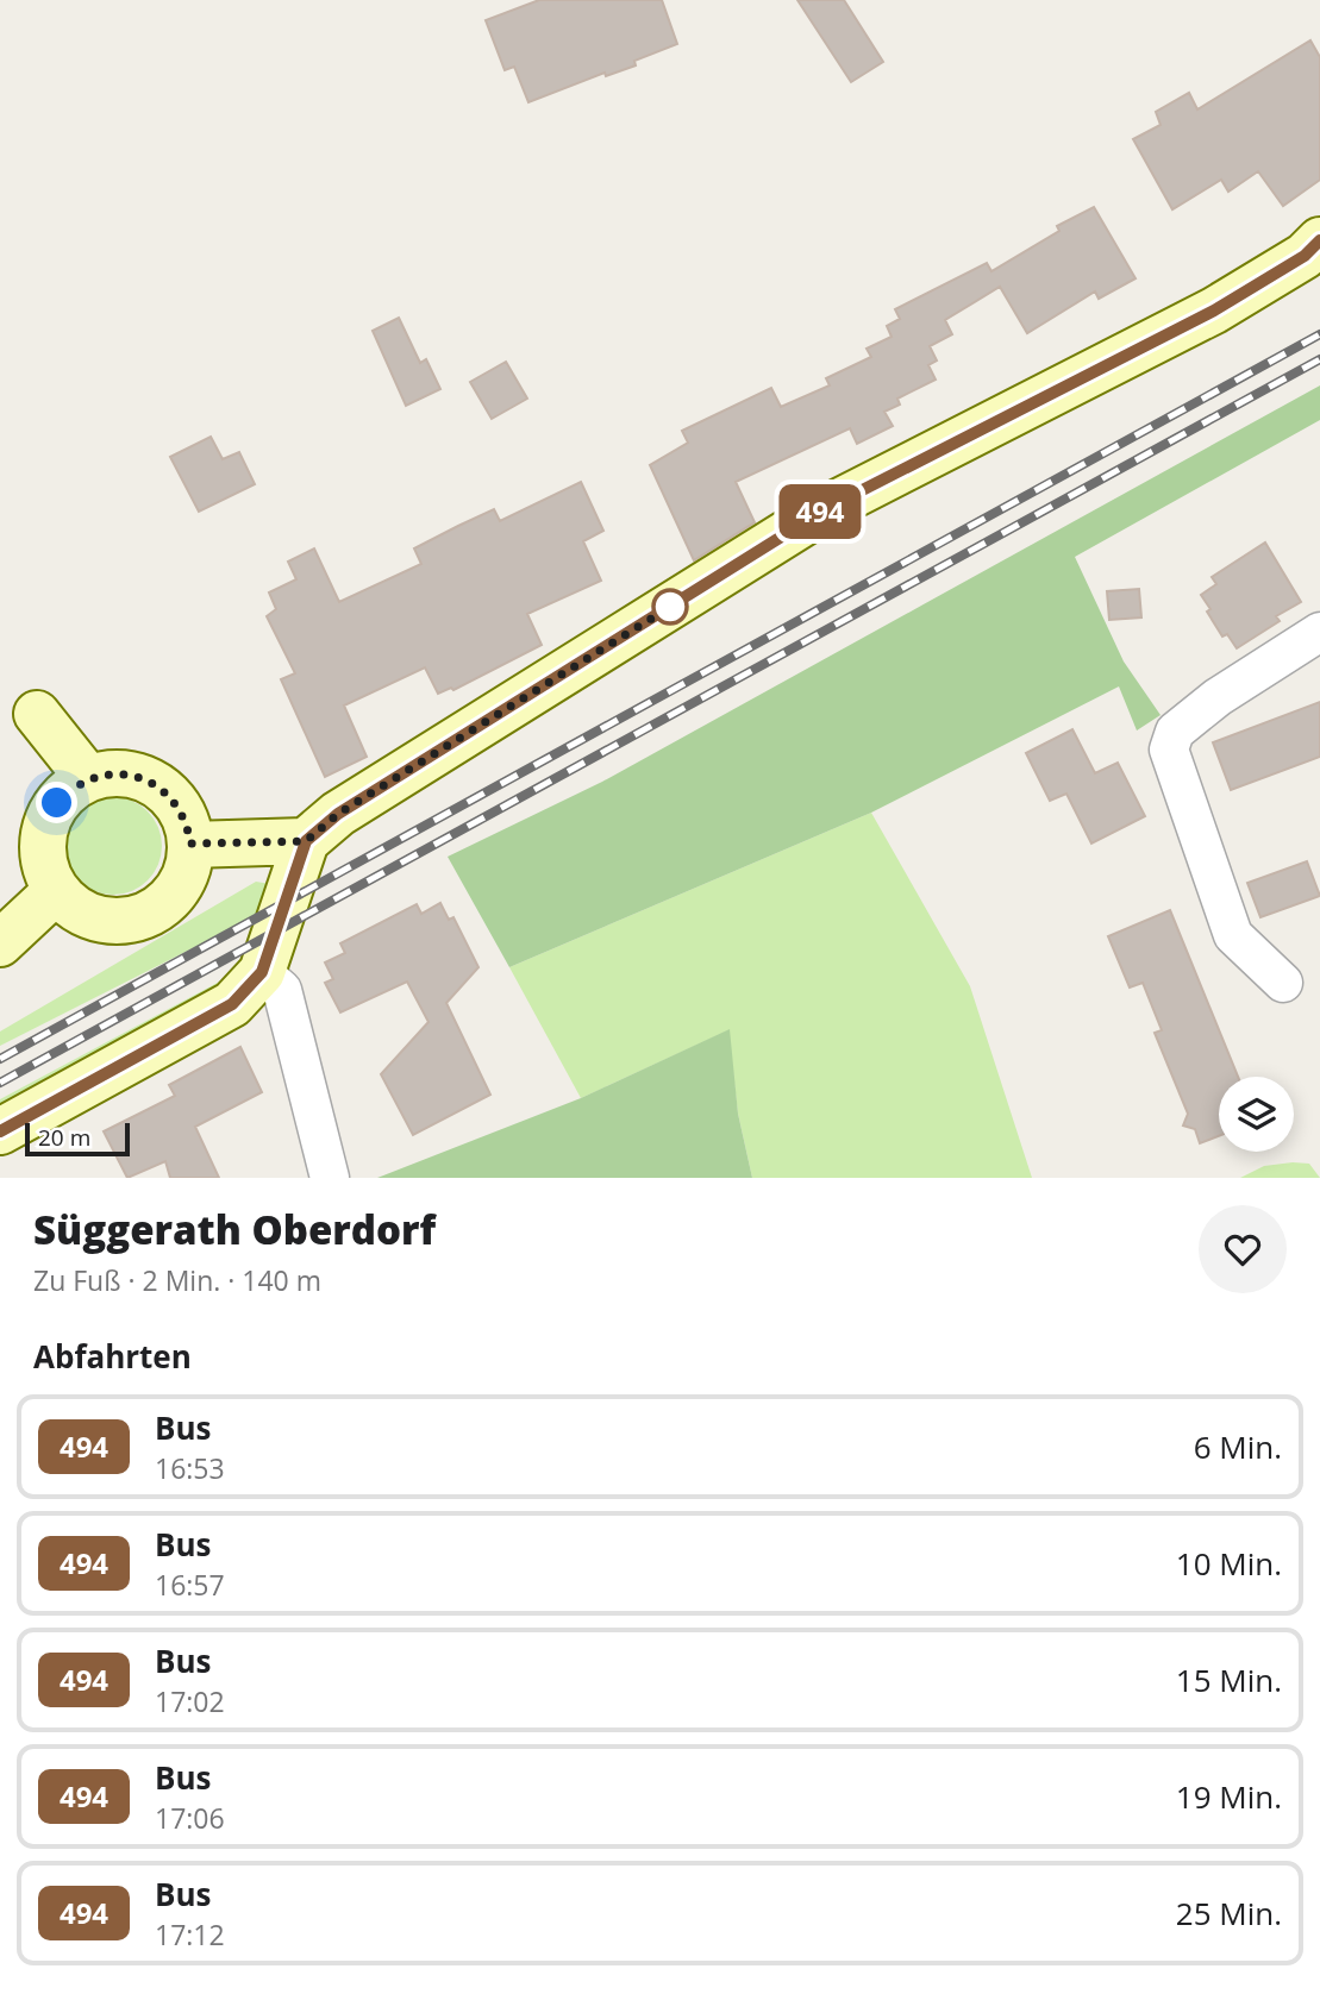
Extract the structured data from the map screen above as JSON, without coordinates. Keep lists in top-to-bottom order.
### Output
{
  "lines": ["bus line 494"],
  "scale_bar": "20 m",
  "page": {
    "on_map": "494",
    "scale": "20 m",
    "heading": [
      ["Süggerath Oberdorf", "Zu Fuß · 2 Min. · 140 m"],
      "Abfahrten"
    ],
    "list": [
      {
        "mark": "494",
        "name": "Bus",
        "note": "16:53",
        "value": "6 Min."
      },
      {
        "mark": "494",
        "name": "Bus",
        "note": "16:57",
        "value": "10 Min."
      },
      {
        "mark": "494",
        "name": "Bus",
        "note": "17:02",
        "value": "15 Min."
      },
      {
        "mark": "494",
        "name": "Bus",
        "note": "17:06",
        "value": "19 Min."
      },
      {
        "mark": "494",
        "name": "Bus",
        "note": "17:12",
        "value": "25 Min."
      }
    ]
  }
}
